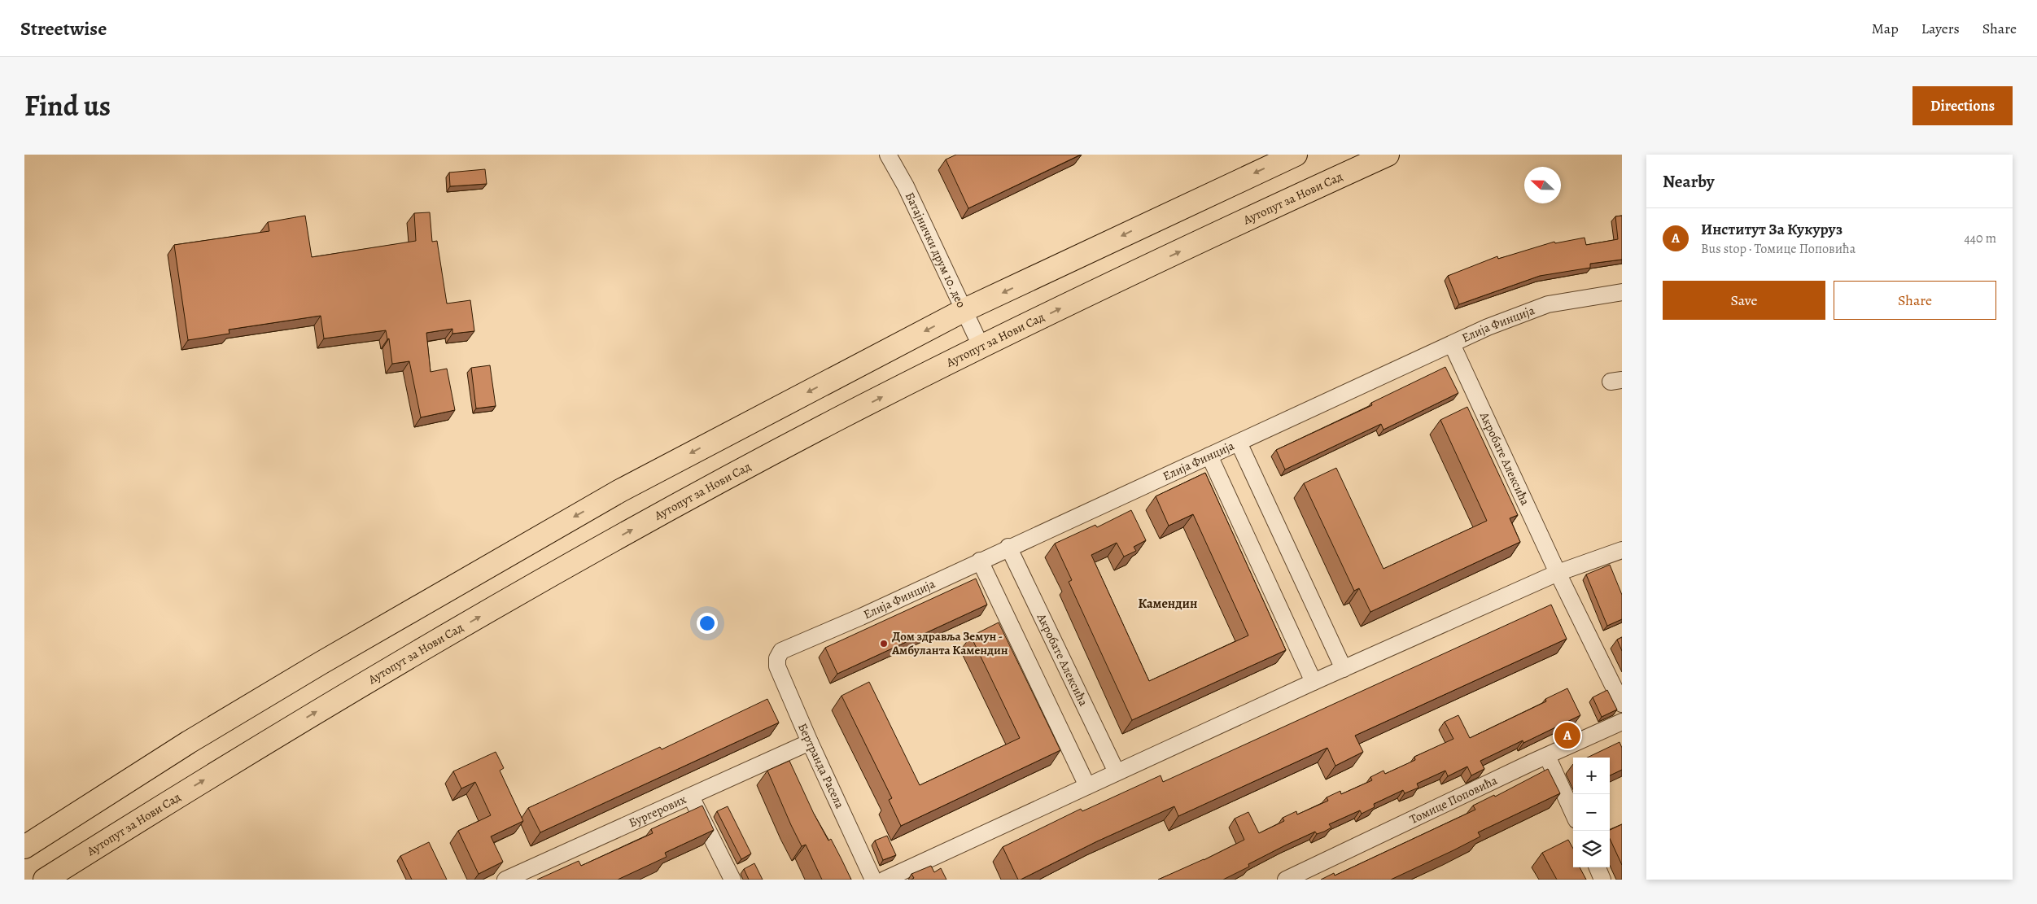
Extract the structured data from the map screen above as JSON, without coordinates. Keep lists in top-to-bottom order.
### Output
{
  "streets": {
    "main road": ["Аутопут за Нови Сад"],
    "street": [
      "Батајнички друм 10. део",
      "Елија Финција",
      "Акробате Алексића",
      "Бертранда Расела",
      "Томице Поповића",
      "Бургерових"
    ]
  },
  "crossings": [
    ["Аутопут за Нови Сад", "Батајнички друм 10. део"],
    ["Елија Финција", "Акробате Алексића"],
    ["Елија Финција", "Бертранда Расела"],
    ["Бертранда Расела", "Бургерових"]
  ],
  "districts": ["Камендин"],
  "places": ["Дом здравља Земун - Амбуланта Камендин"],
  "north": "left",
  "page": {
    "header": "Streetwise",
    "nav": ["Map", "Layers", "Share"],
    "title": "Find us",
    "buttons": [
      "Directions",
      ["Save", "Share"]
    ],
    "heading": "Nearby",
    "list": [
      {
        "mark": "A",
        "name": "Институт За Кукуруз",
        "note": "Bus stop · Томице Поповића",
        "value": "440 m"
      }
    ],
    "pins": "A",
    "map_buttons": ["+", "−"]
  }
}
